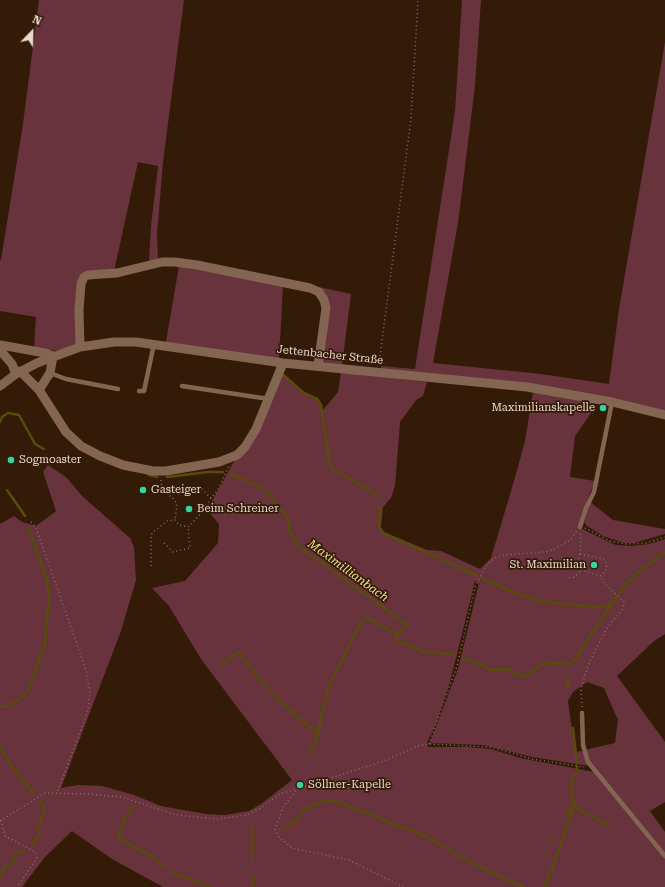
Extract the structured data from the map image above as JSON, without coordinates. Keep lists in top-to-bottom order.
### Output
{
  "streets": {
    "street": ["Jettenbacher Straße"]
  },
  "water": ["Maximillianbach"],
  "places": [
    "Maximilianskapelle",
    "Sogmoaster",
    "Gasteiger",
    "Beim Schreiner",
    "St. Maximilian",
    "Söllner-Kapelle"
  ],
  "north": "top right"
}
